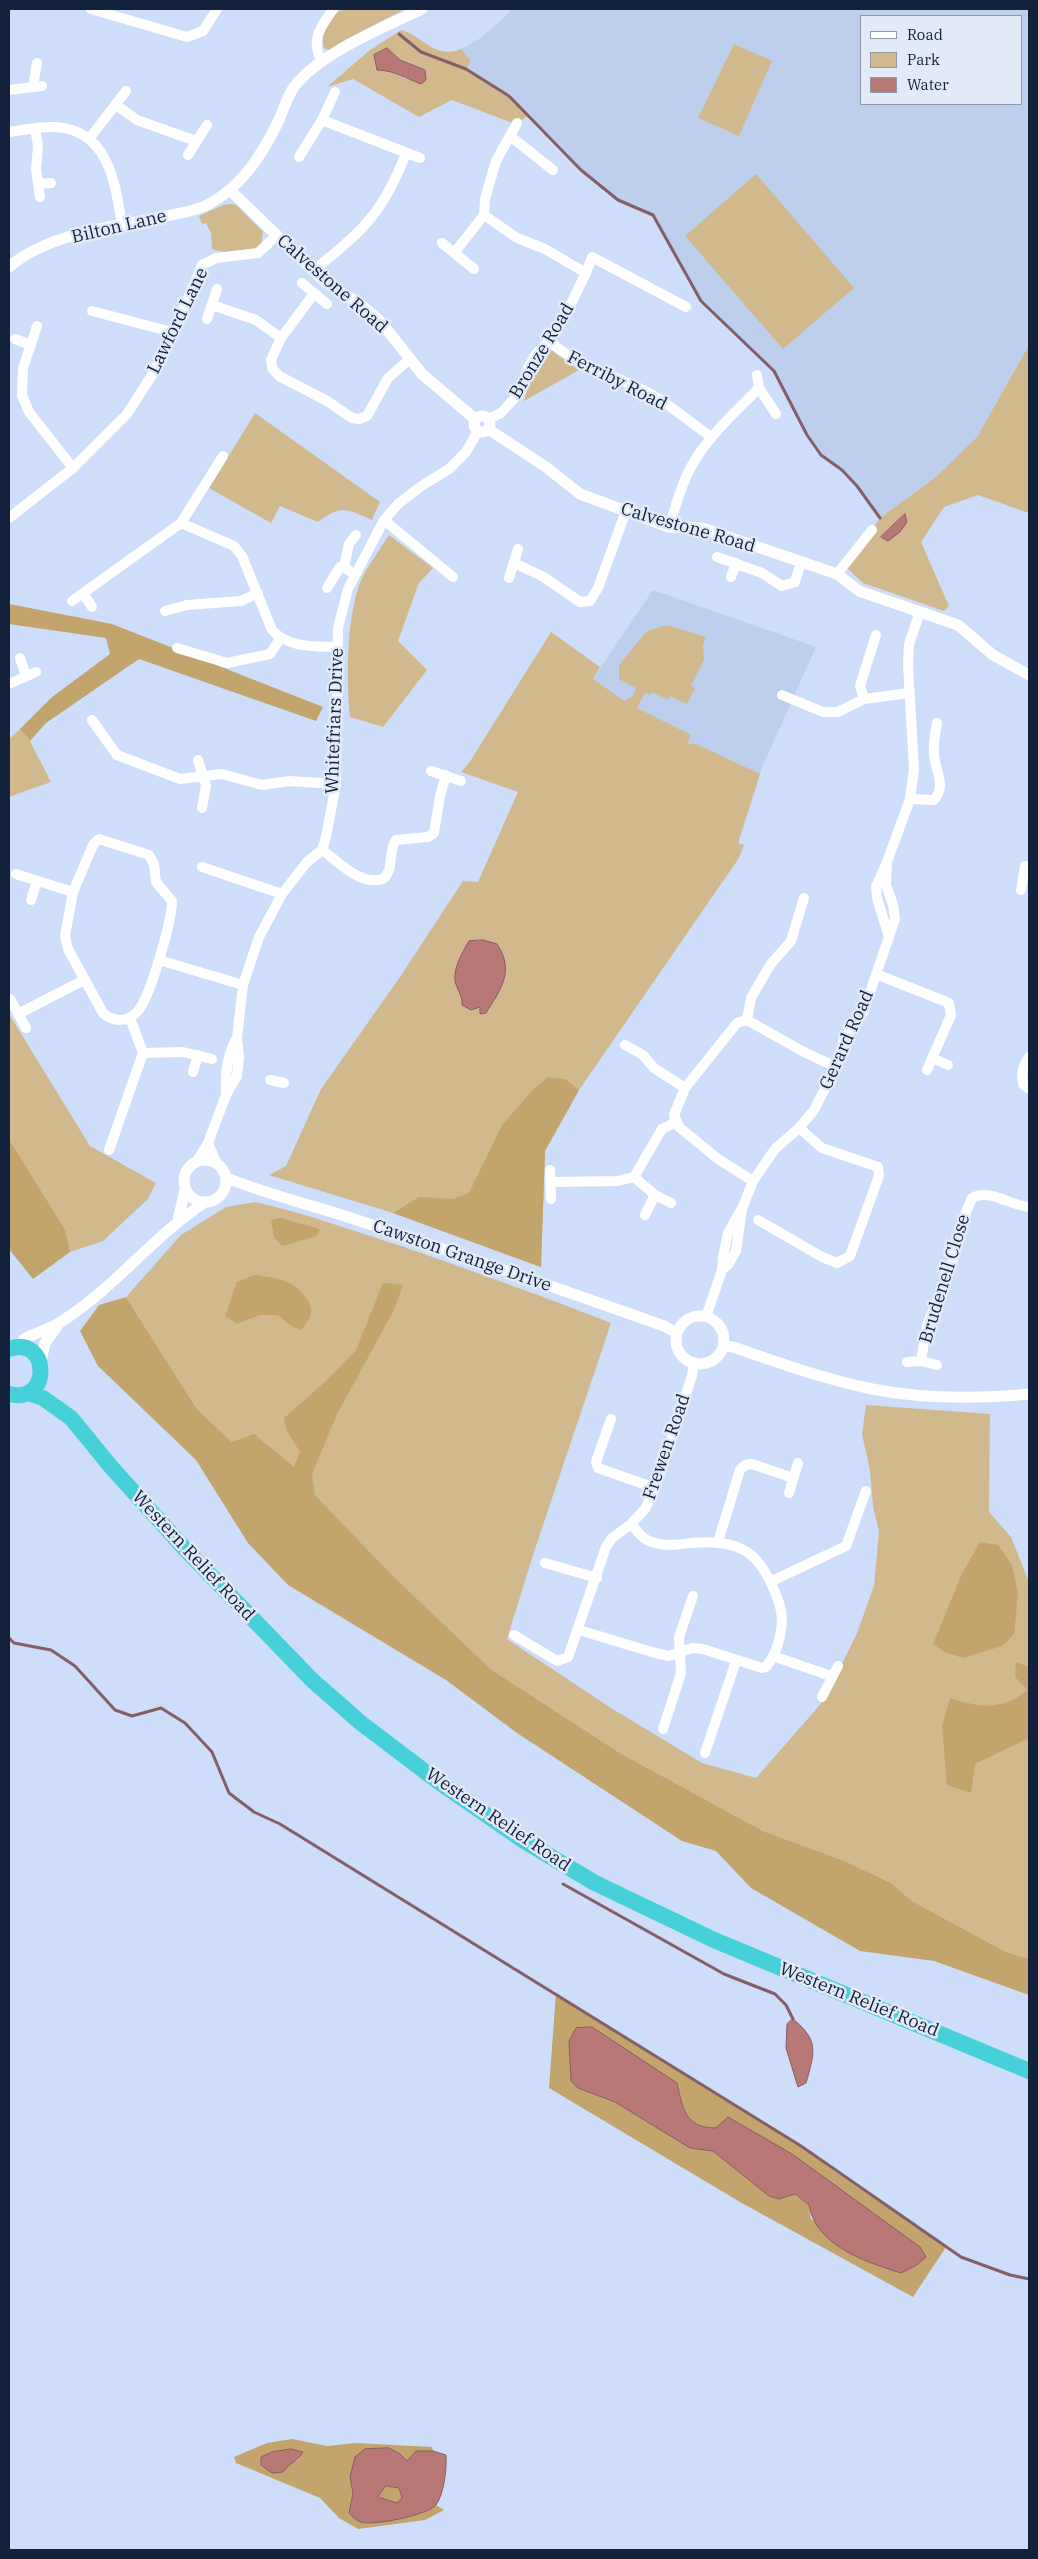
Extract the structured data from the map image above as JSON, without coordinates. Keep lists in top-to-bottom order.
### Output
{
  "streets": {
    "highway": ["Western Relief Road"],
    "street": [
      "Bilton Lane",
      "Calvestone Road",
      "Lawford Lane",
      "Bronze Road",
      "Ferriby Road",
      "Whitefriars Drive",
      "Gerard Road",
      "Cawston Grange Drive",
      "Brudenell Close",
      "Frewen Road"
    ]
  },
  "crossings": [
    ["Bilton Lane", "Calvestone Road"],
    ["Calvestone Road", "Lawford Lane"],
    ["Calvestone Road", "Bronze Road"],
    ["Calvestone Road", "Whitefriars Drive"],
    ["Calvestone Road", "Gerard Road"],
    ["Bronze Road", "Ferriby Road"],
    ["Bronze Road", "Whitefriars Drive"],
    ["Gerard Road", "Cawston Grange Drive"],
    ["Gerard Road", "Frewen Road"],
    ["Cawston Grange Drive", "Frewen Road"]
  ],
  "legend": ["Road", "Park", "Water"]
}
